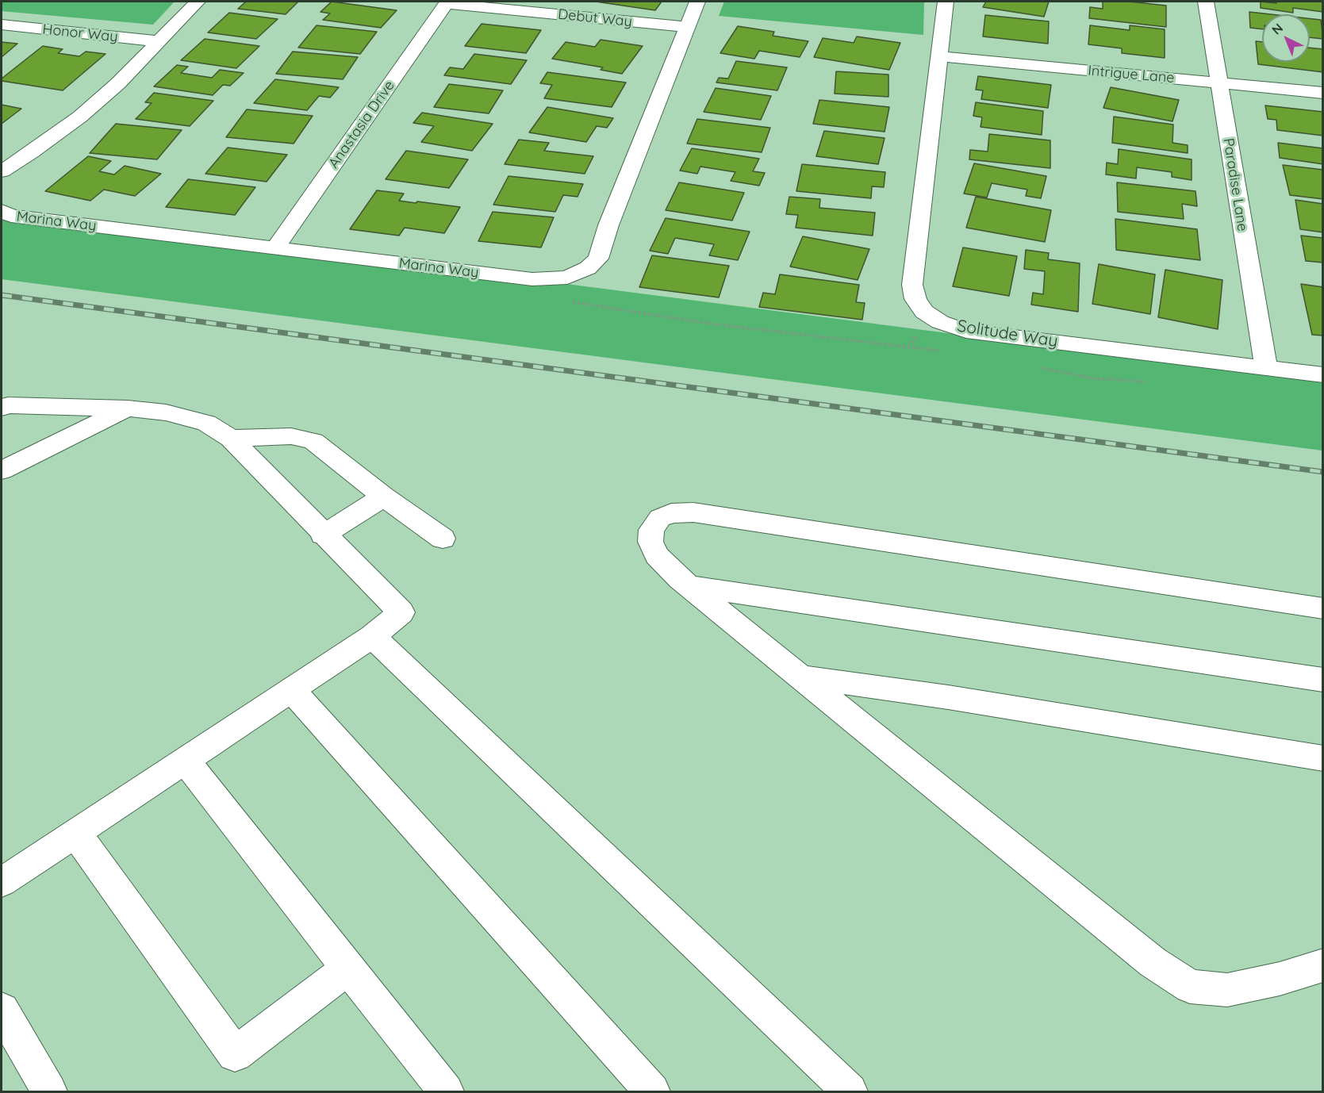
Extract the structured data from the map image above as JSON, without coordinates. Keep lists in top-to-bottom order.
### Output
{
  "streets": {
    "street": [
      "Debut Way",
      "Honor Way",
      "Intrigue Lane",
      "Anastasia Drive",
      "Paradise Lane",
      "Marina Way",
      "Solitude Way"
    ]
  },
  "crossings": [
    ["Debut Way", "Anastasia Drive"],
    ["Debut Way", "Marina Way"],
    ["Intrigue Lane", "Paradise Lane"],
    ["Intrigue Lane", "Solitude Way"],
    ["Anastasia Drive", "Marina Way"],
    ["Paradise Lane", "Solitude Way"]
  ],
  "north": "top left"
}
